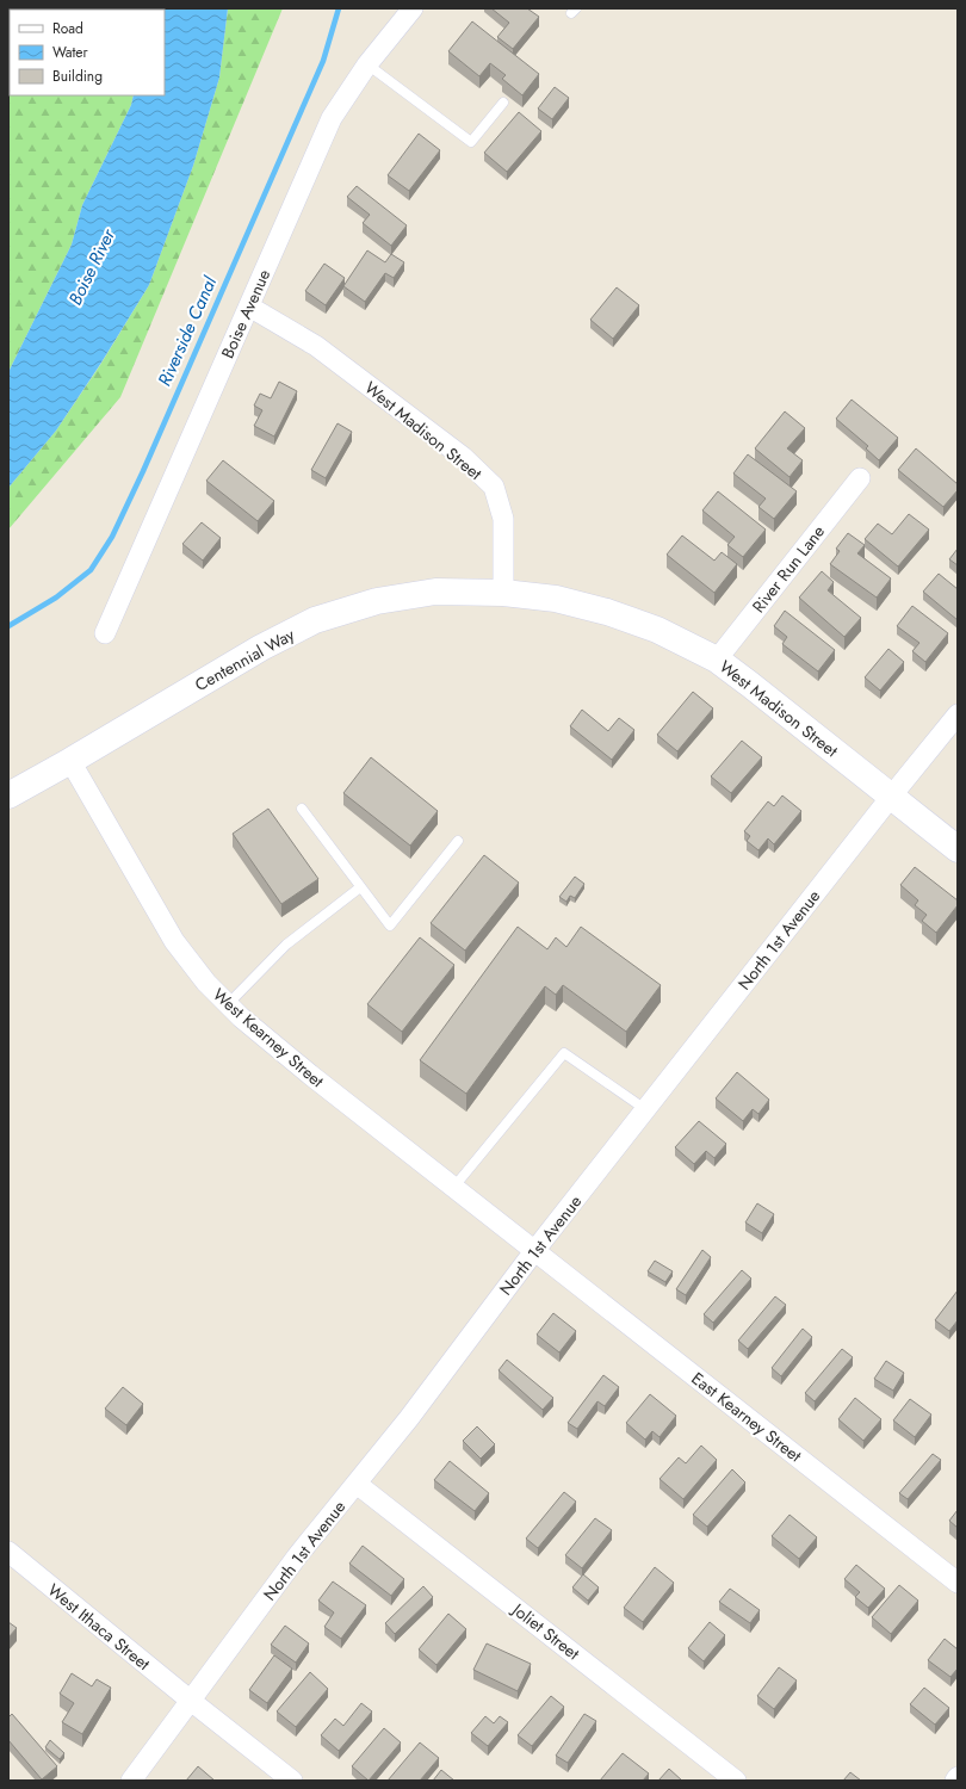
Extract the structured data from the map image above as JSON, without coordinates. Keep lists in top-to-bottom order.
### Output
{
  "streets": {
    "main road": ["West Madison Street", "Centennial Way"],
    "street": [
      "Boise Avenue",
      "River Run Lane",
      "North 1st Avenue",
      "West Kearney Street",
      "East Kearney Street",
      "West Ithaca Street",
      "Joliet Street"
    ]
  },
  "crossings": [
    ["Boise Avenue", "West Madison Street"],
    ["West Madison Street", "River Run Lane"],
    ["West Madison Street", "Centennial Way"],
    ["West Madison Street", "North 1st Avenue"],
    ["Centennial Way", "West Kearney Street"],
    ["North 1st Avenue", "West Kearney Street"],
    ["North 1st Avenue", "East Kearney Street"],
    ["North 1st Avenue", "West Ithaca Street"],
    ["North 1st Avenue", "Joliet Street"],
    ["West Kearney Street", "East Kearney Street"]
  ],
  "water": ["Boise River", "Riverside Canal"],
  "legend": ["Road", "Water", "Building"]
}
